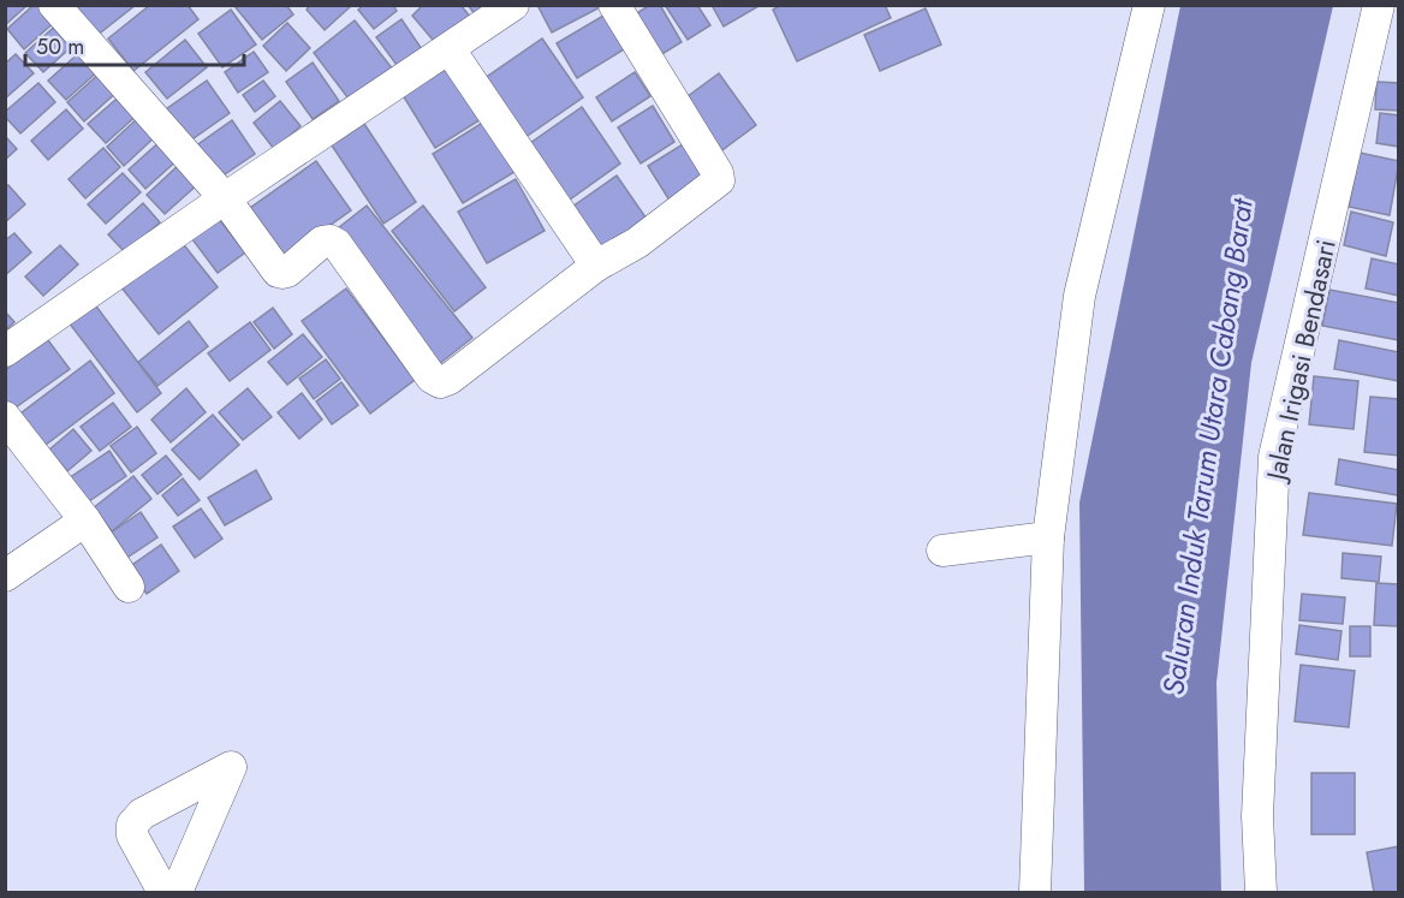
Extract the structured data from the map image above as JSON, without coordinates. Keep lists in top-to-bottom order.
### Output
{
  "streets": {
    "street": ["Jalan Irigasi Bendasari"]
  },
  "water": ["Saluran Induk Tarum Utara Cabang Barat"],
  "scale_bar": "50 m"
}
